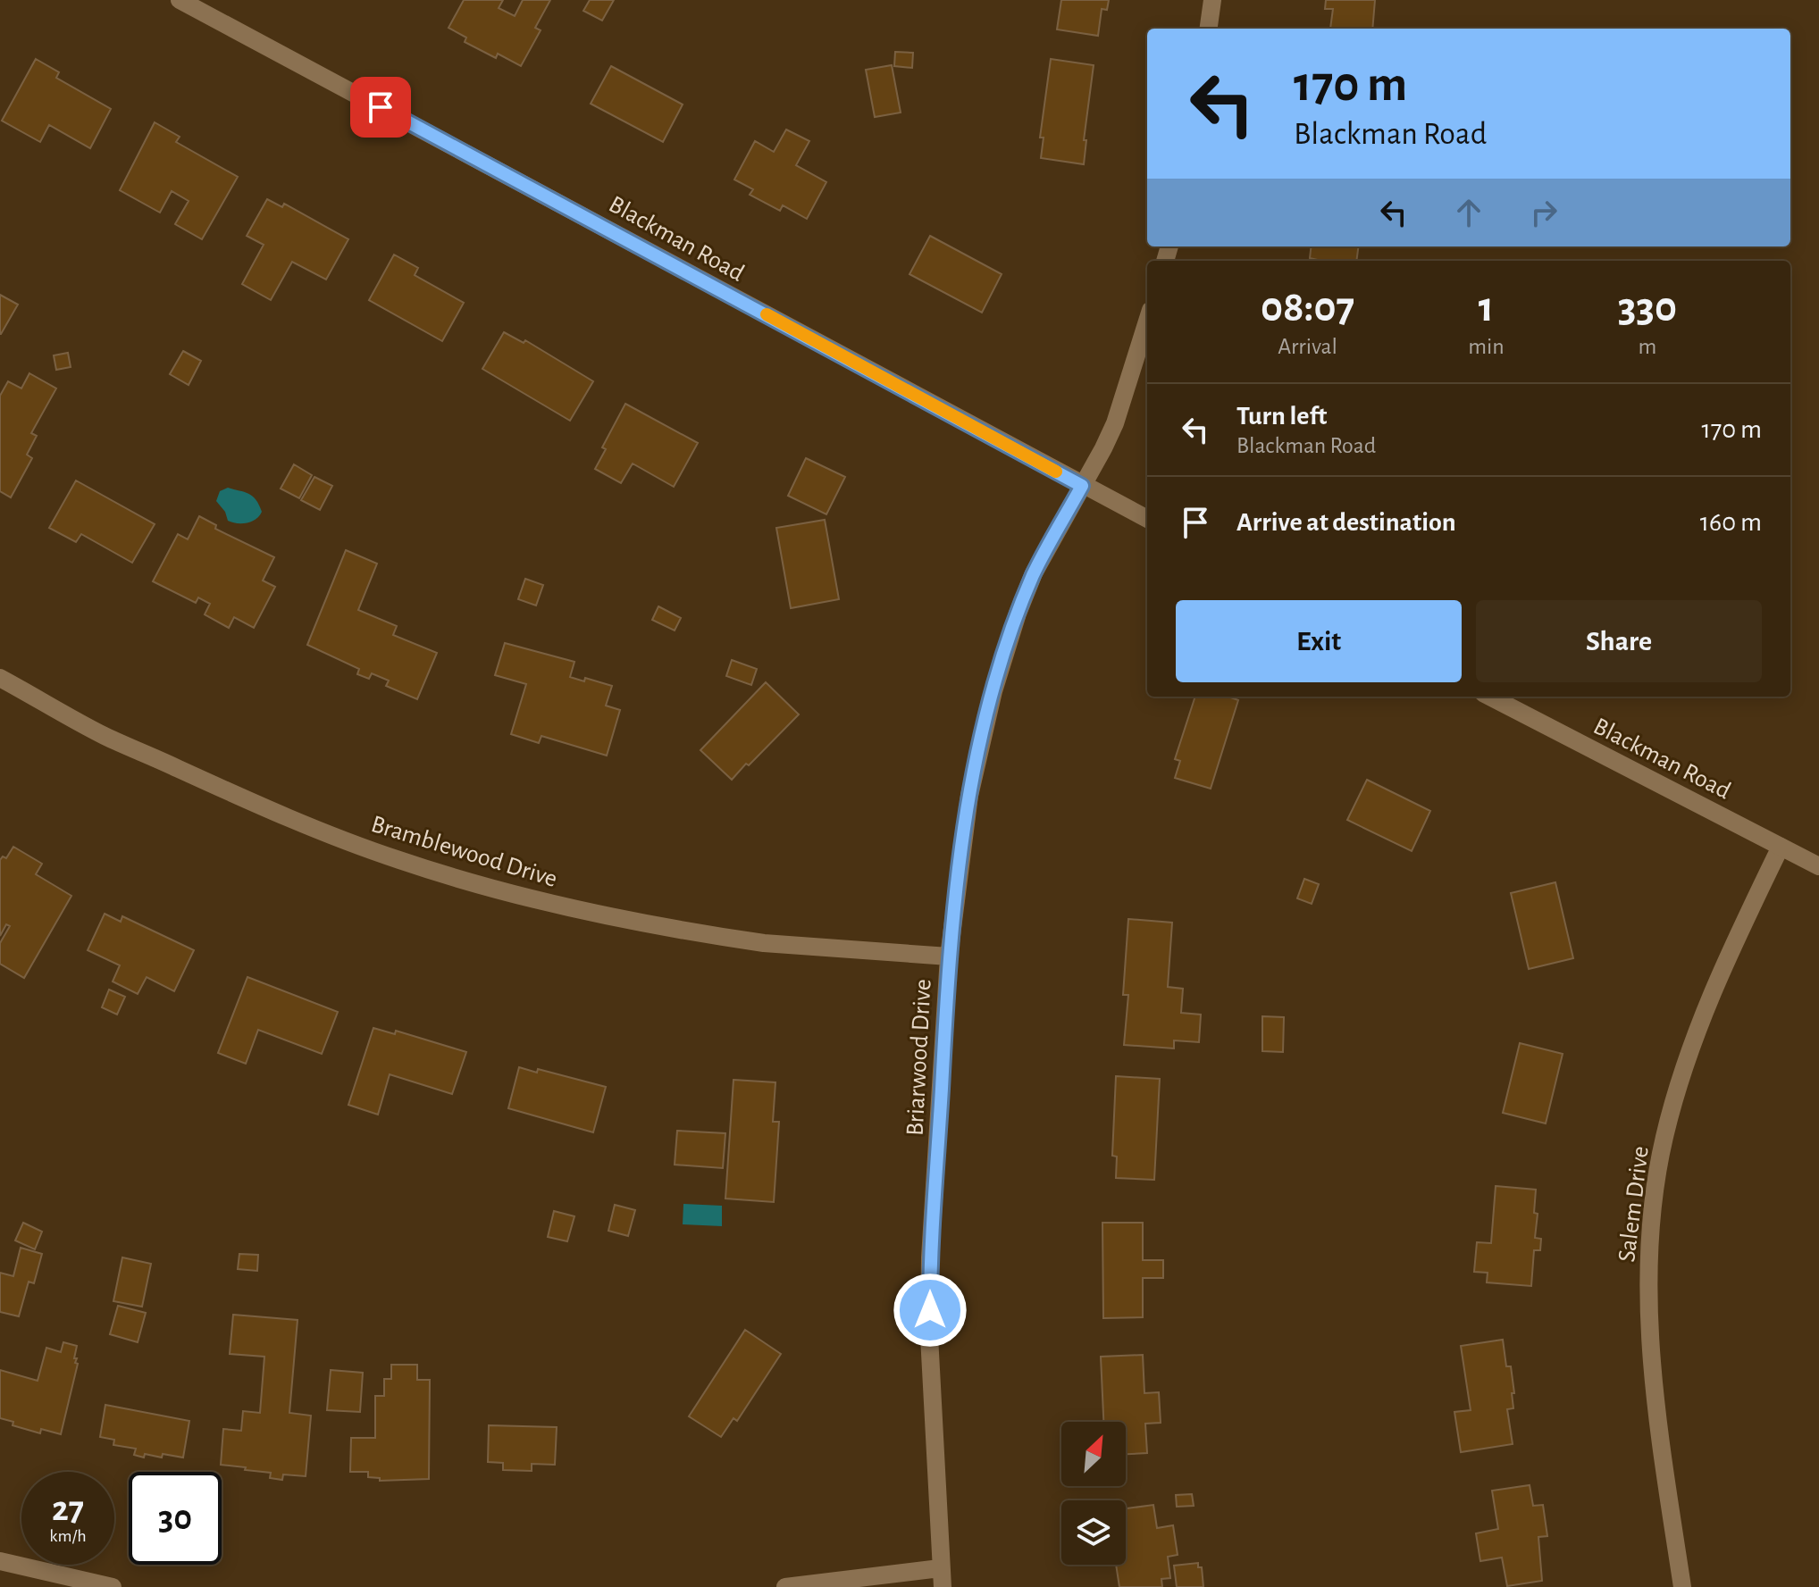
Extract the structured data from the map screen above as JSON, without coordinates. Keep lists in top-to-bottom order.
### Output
{
  "streets": {
    "street": [
      "Blackman Road",
      "Bramblewood Drive",
      "Briarwood Drive",
      "Salem Drive"
    ]
  },
  "crossings": [
    ["Blackman Road", "Briarwood Drive"],
    ["Blackman Road", "Salem Drive"],
    ["Bramblewood Drive", "Briarwood Drive"]
  ],
  "north": "top right",
  "page": {
    "turn": ["170 m", "Blackman Road"],
    "eta": [
      "08:07",
      "Arrival",
      "1",
      "min",
      "330",
      "m"
    ],
    "list": [
      {
        "name": "Turn left",
        "note": "Blackman Road",
        "value": "170 m"
      },
      {
        "name": "Arrive at destination",
        "value": "160 m"
      }
    ],
    "buttons": ["Exit", "Share"],
    "speed": "27 km/h",
    "limit": "30"
  }
}
